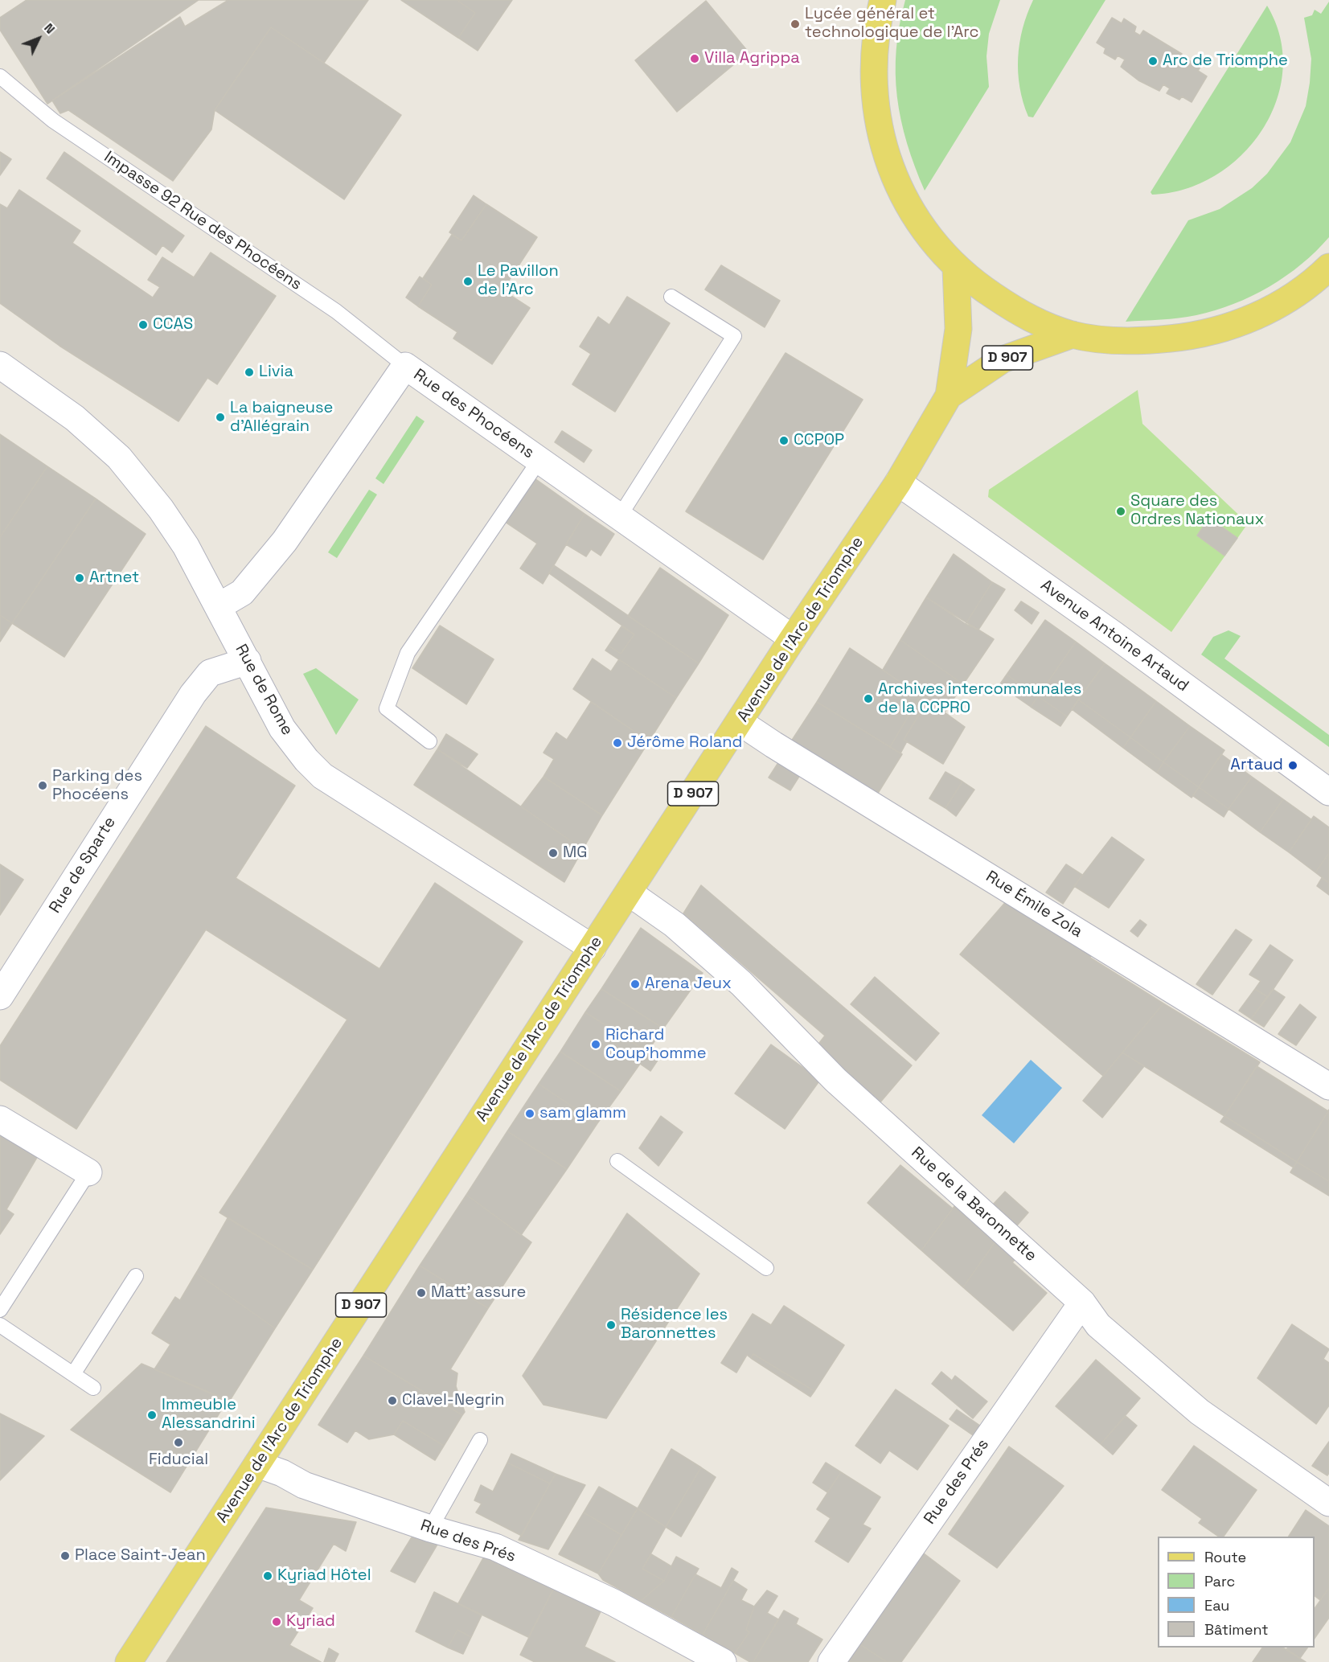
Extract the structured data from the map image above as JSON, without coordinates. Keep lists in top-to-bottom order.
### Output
{
  "streets": {
    "main road": ["D 907", "Avenue de l'Arc de Triomphe"],
    "street": [
      "Rue des Phocéens",
      "Avenue Antoine Artaud",
      "Rue de Rome",
      "Rue de Sparte",
      "Rue Émile Zola",
      "Rue de la Baronnette",
      "Rue des Prés"
    ],
    "lane": ["Impasse 92 Rue des Phocéens"]
  },
  "crossings": [
    ["Impasse 92 Rue des Phocéens", "Rue des Phocéens"],
    ["D 907", "Avenue de l'Arc de Triomphe"],
    ["Rue des Phocéens", "Avenue de l'Arc de Triomphe"],
    ["Rue des Phocéens", "Rue de Rome"],
    ["Avenue de l'Arc de Triomphe", "Avenue Antoine Artaud"],
    ["Avenue de l'Arc de Triomphe", "Rue de Rome"],
    ["Avenue de l'Arc de Triomphe", "Rue Émile Zola"],
    ["Avenue de l'Arc de Triomphe", "Rue de la Baronnette"],
    ["Avenue de l'Arc de Triomphe", "Rue des Prés"],
    ["Rue de Rome", "Rue de Sparte"],
    ["Rue de la Baronnette", "Rue des Prés"]
  ],
  "places": [
    "Lycée général et technologique de l'Arc",
    "Villa Agrippa",
    "Arc de Triomphe",
    "Le Pavillon de l'Arc",
    "CCAS",
    "Livia",
    "La baigneuse d’Allégrain",
    "CCPOP",
    "Square des Ordres Nationaux",
    "Artnet",
    "Archives intercommunales de la CCPRO",
    "Jérôme Roland",
    "Artaud",
    "Parking des Phocéens",
    "MG",
    "Arena Jeux",
    "Richard Coup'homme",
    "sam glamm",
    "Matt’ assure",
    "Résidence les Baronnettes",
    "Clavel-Negrin",
    "Immeuble Alessandrini",
    "Fiducial",
    "Place Saint-Jean",
    "Kyriad Hôtel",
    "Kyriad"
  ],
  "legend": [
    "Route",
    "Parc",
    "Eau",
    "Bâtiment"
  ],
  "north": "top right"
}
